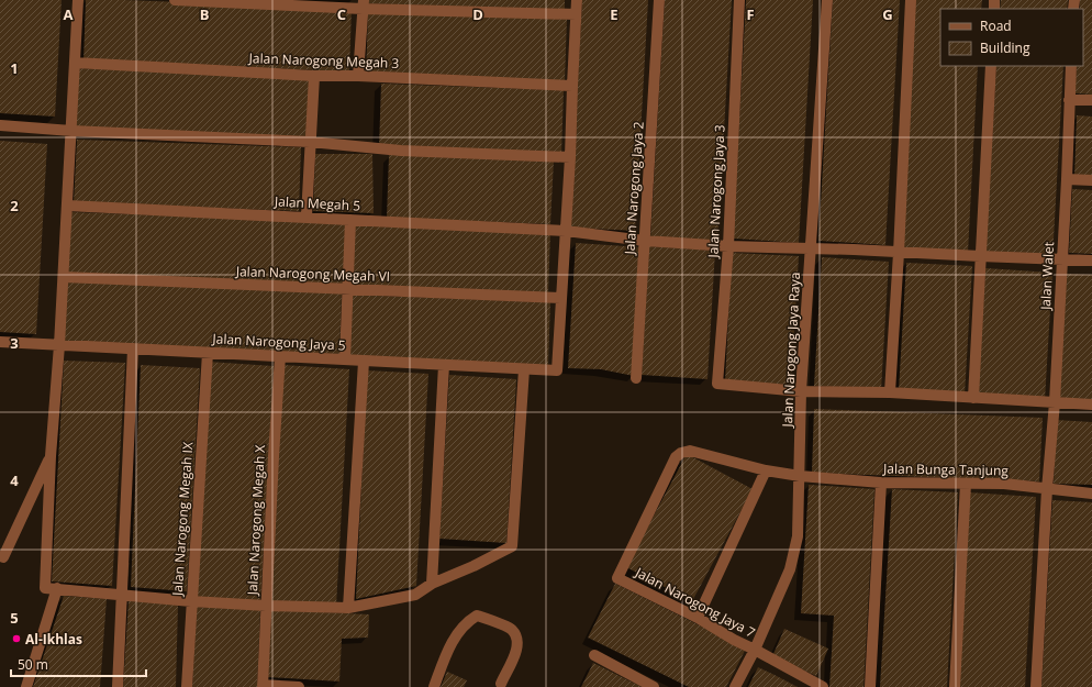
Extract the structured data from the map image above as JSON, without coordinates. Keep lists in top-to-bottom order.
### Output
{
  "streets": {
    "street": [
      "Jalan Narogong Megah 3",
      "Jalan Narogong Jaya 2",
      "Jalan Narogong Jaya 3",
      "Jalan Megah 5",
      "Jalan Narogong Megah VI",
      "Jalan Walet",
      "Jalan Narogong Jaya 5",
      "Jalan Narogong Jaya Raya",
      "Jalan Bunga Tanjung",
      "Jalan Narogong Megah IX",
      "Jalan Narogong Megah X",
      "Jalan Narogong Jaya 7"
    ]
  },
  "crossings": [
    ["Jalan Narogong Jaya 2", "Jalan Megah 5"],
    ["Jalan Narogong Jaya 3", "Jalan Megah 5"],
    ["Jalan Narogong Jaya 3", "Jalan Narogong Jaya Raya"],
    ["Jalan Megah 5", "Jalan Walet"],
    ["Jalan Megah 5", "Jalan Narogong Jaya Raya"],
    ["Jalan Narogong Megah VI", "Jalan Narogong Jaya 5"],
    ["Jalan Walet", "Jalan Bunga Tanjung"],
    ["Jalan Narogong Jaya 5", "Jalan Narogong Megah IX"],
    ["Jalan Narogong Jaya 5", "Jalan Narogong Megah X"],
    ["Jalan Narogong Jaya Raya", "Jalan Bunga Tanjung"],
    ["Jalan Narogong Jaya Raya", "Jalan Narogong Jaya 7"],
    ["Jalan Bunga Tanjung", "Jalan Narogong Jaya 7"]
  ],
  "places": ["Al-Ikhlas"],
  "legend": ["Road", "Building"],
  "scale_bar": "50 m",
  "grid": {
    "columns": [
      "A",
      "B",
      "C",
      "D",
      "E",
      "F",
      "G"
    ],
    "rows": [
      "1",
      "2",
      "3",
      "4",
      "5"
    ]
  }
}
